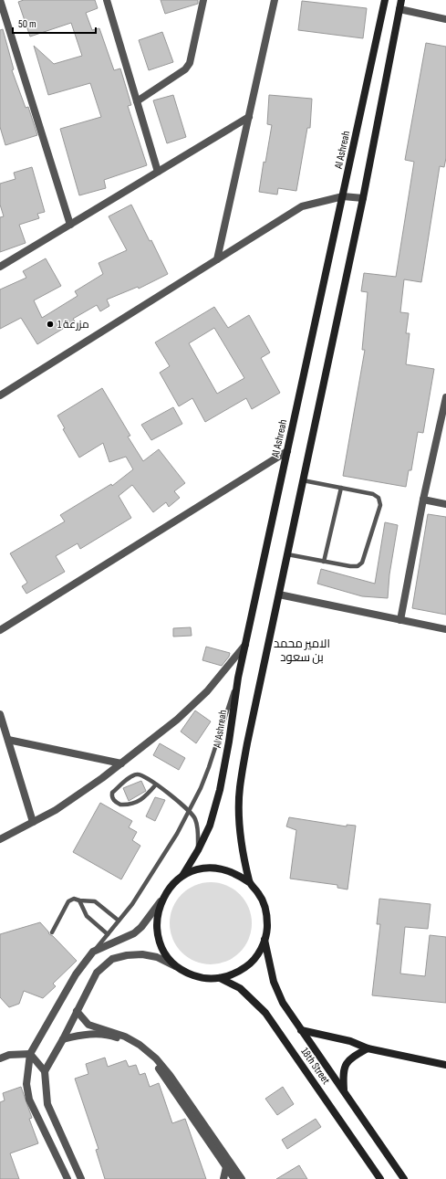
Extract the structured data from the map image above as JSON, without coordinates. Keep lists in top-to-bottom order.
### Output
{
  "streets": {
    "street": ["Al Ashreah", "18th Street"]
  },
  "crossings": [
    ["Al Ashreah", "18th Street"]
  ],
  "districts": ["الامير محمد بن سعود"],
  "places": ["مزرعة 1"],
  "scale_bar": "50 m"
}
